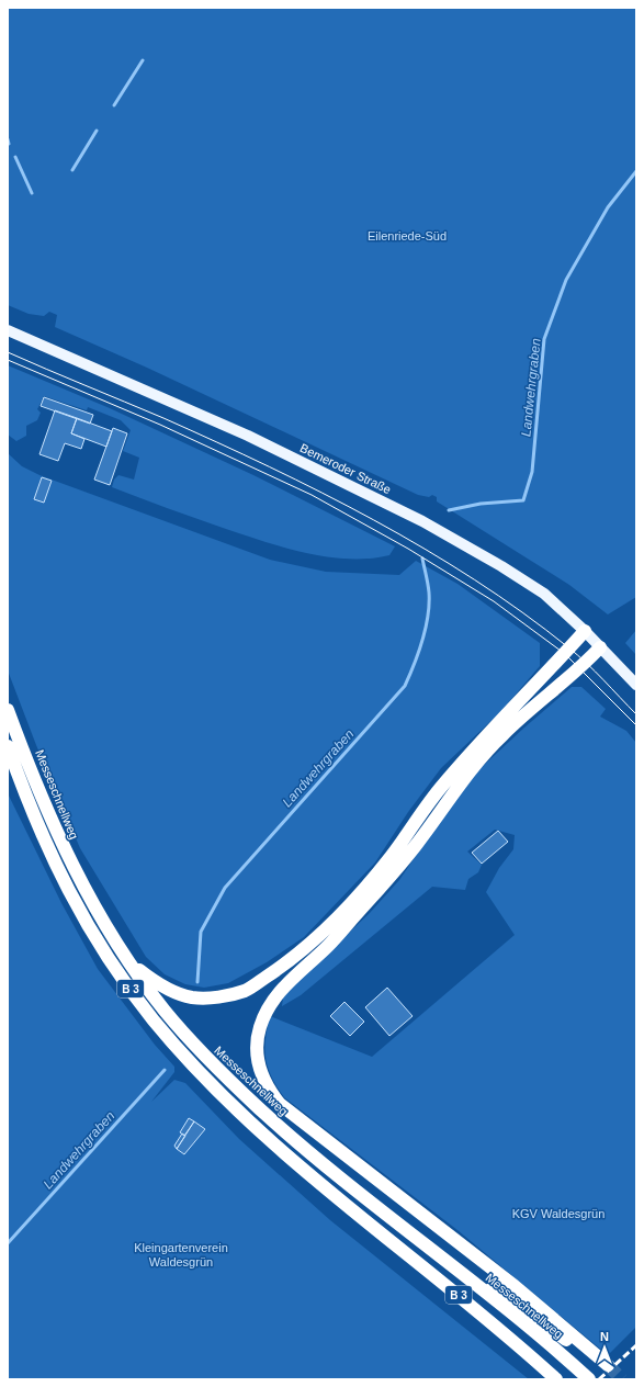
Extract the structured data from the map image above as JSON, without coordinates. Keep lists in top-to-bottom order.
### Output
{
  "streets": {
    "highway": ["Messeschnellweg", "B 3"],
    "main road": ["Bemeroder Straße"]
  },
  "crossings": [
    ["Bemeroder Straße", "B 3"],
    ["Messeschnellweg", "B 3"]
  ],
  "water": ["Landwehrgraben"],
  "parks": ["Eilenriede-Süd", "KGV Waldesgrün", "Kleingartenverein Waldesgrün"],
  "north": "top"
}
